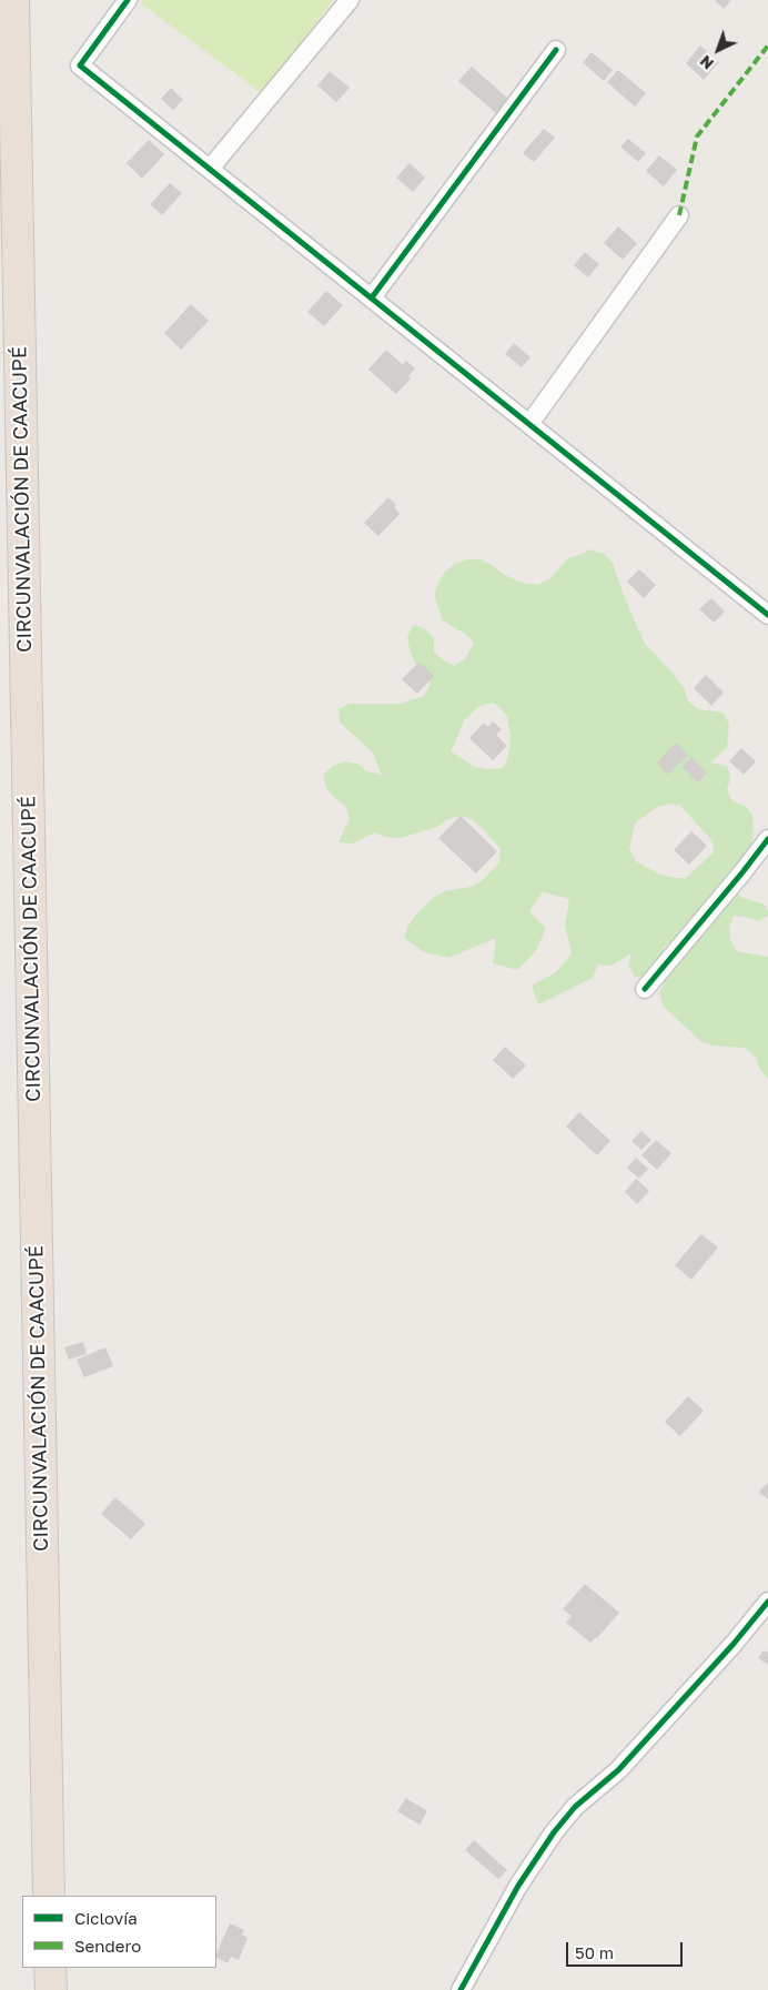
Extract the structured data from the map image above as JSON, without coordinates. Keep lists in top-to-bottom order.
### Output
{
  "streets": {
    "highway": ["CIRCUNVALACIÓN DE CAACUPÉ"]
  },
  "legend": ["Ciclovía", "Sendero"],
  "scale_bar": "50 m",
  "north": "bottom left"
}
